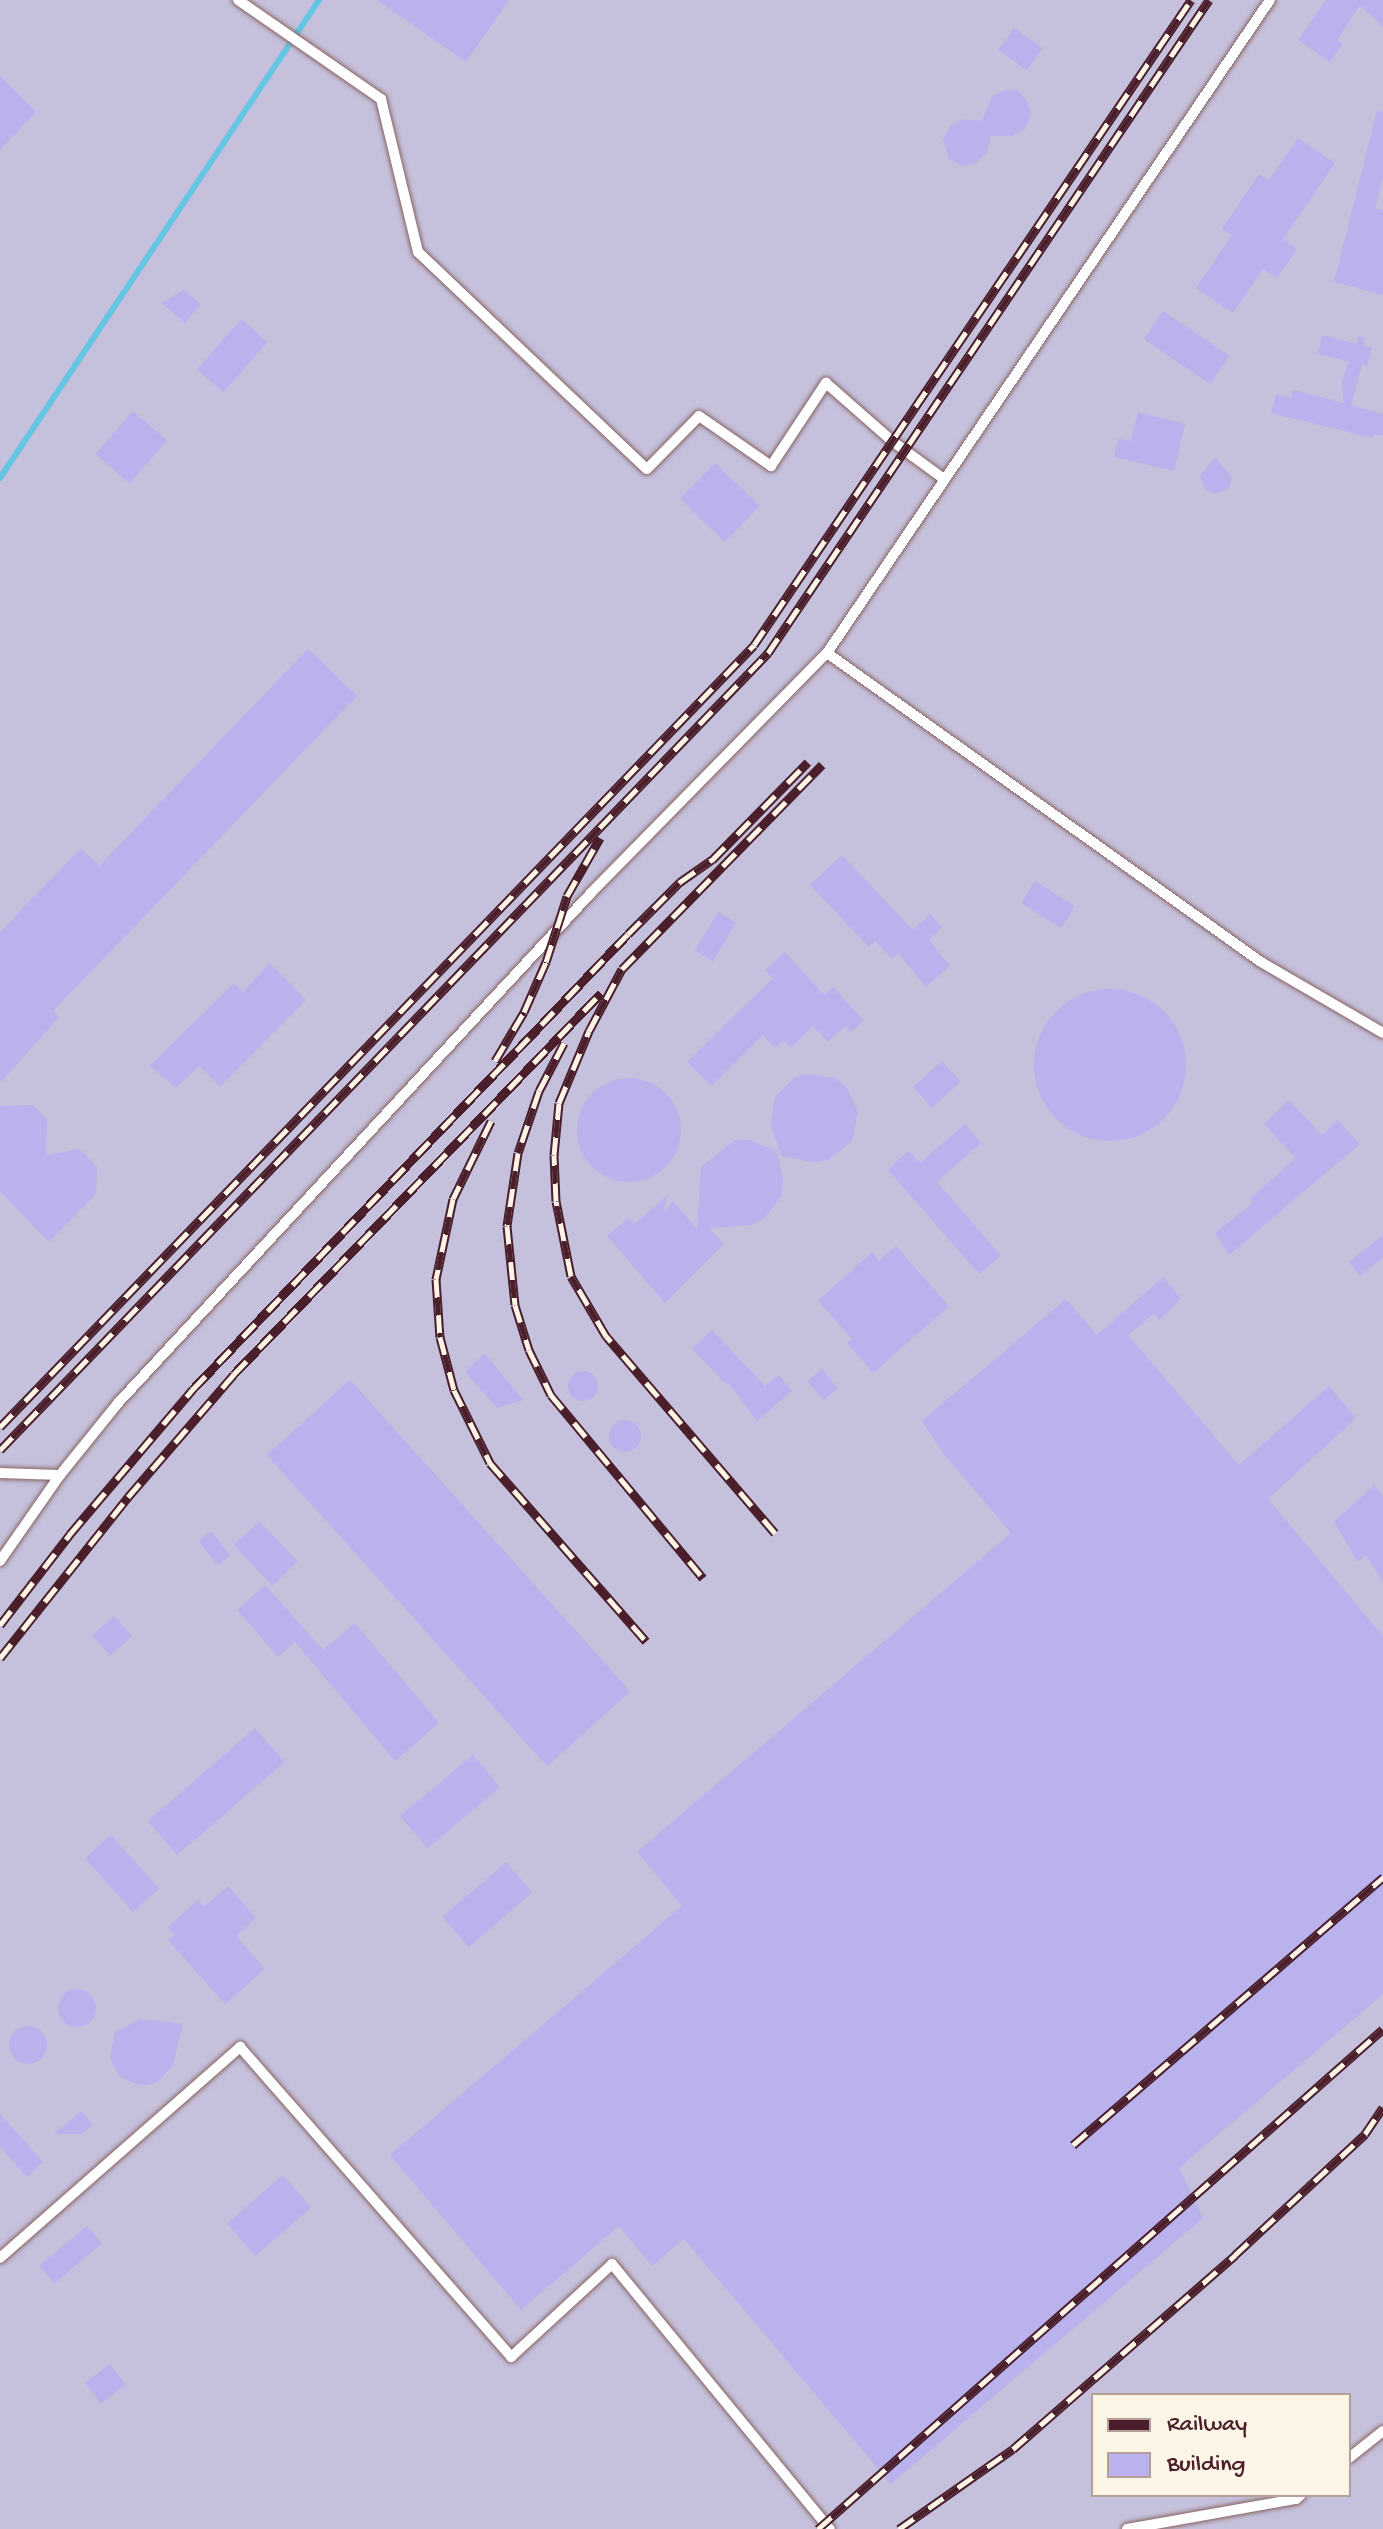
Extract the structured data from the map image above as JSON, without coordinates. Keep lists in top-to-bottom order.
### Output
{
  "legend": ["Railway", "Building"]
}
